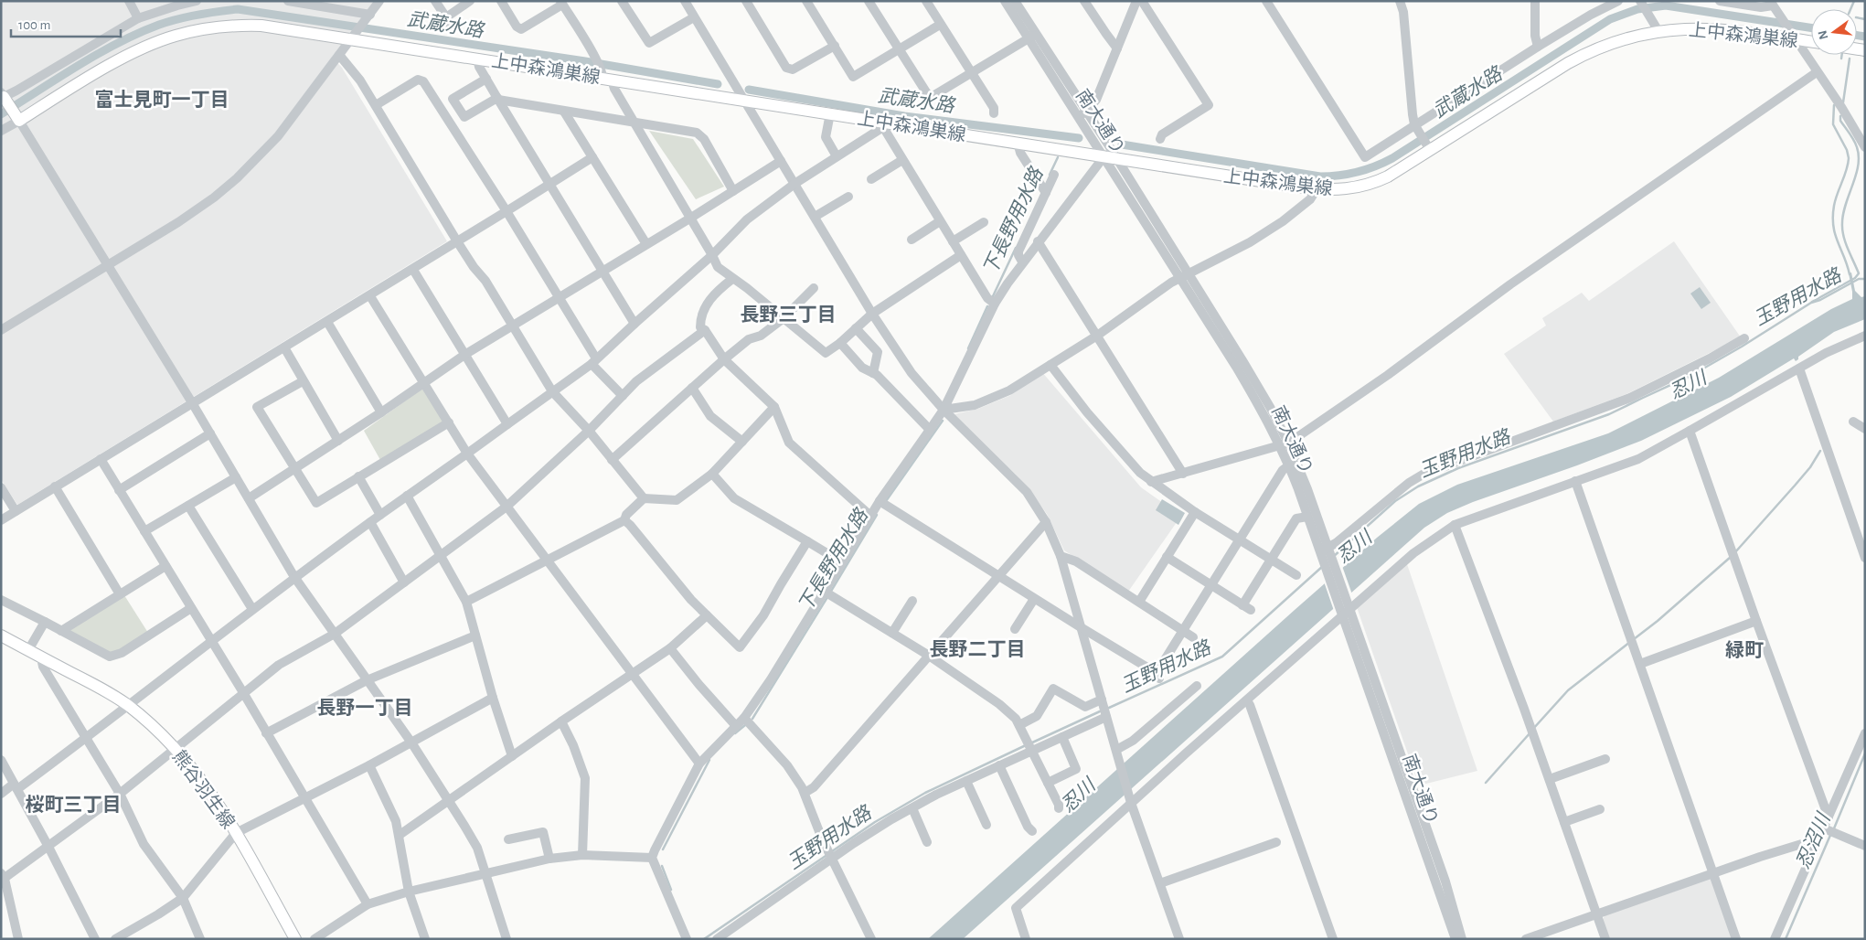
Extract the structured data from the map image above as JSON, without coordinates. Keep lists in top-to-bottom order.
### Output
{
  "streets": {
    "main road": ["上中森鴻巣線", "熊谷羽生線"],
    "street": ["南大通り"]
  },
  "crossings": [
    ["上中森鴻巣線", "南大通り"]
  ],
  "districts": [
    "富士見町一丁目",
    "長野三丁目",
    "長野二丁目",
    "緑町",
    "長野一丁目",
    "桜町三丁目"
  ],
  "water": [
    "武蔵水路",
    "下長野用水路",
    "玉野用水路",
    "忍川",
    "忍沼川"
  ],
  "scale_bar": "100 m",
  "north": "left"
}
